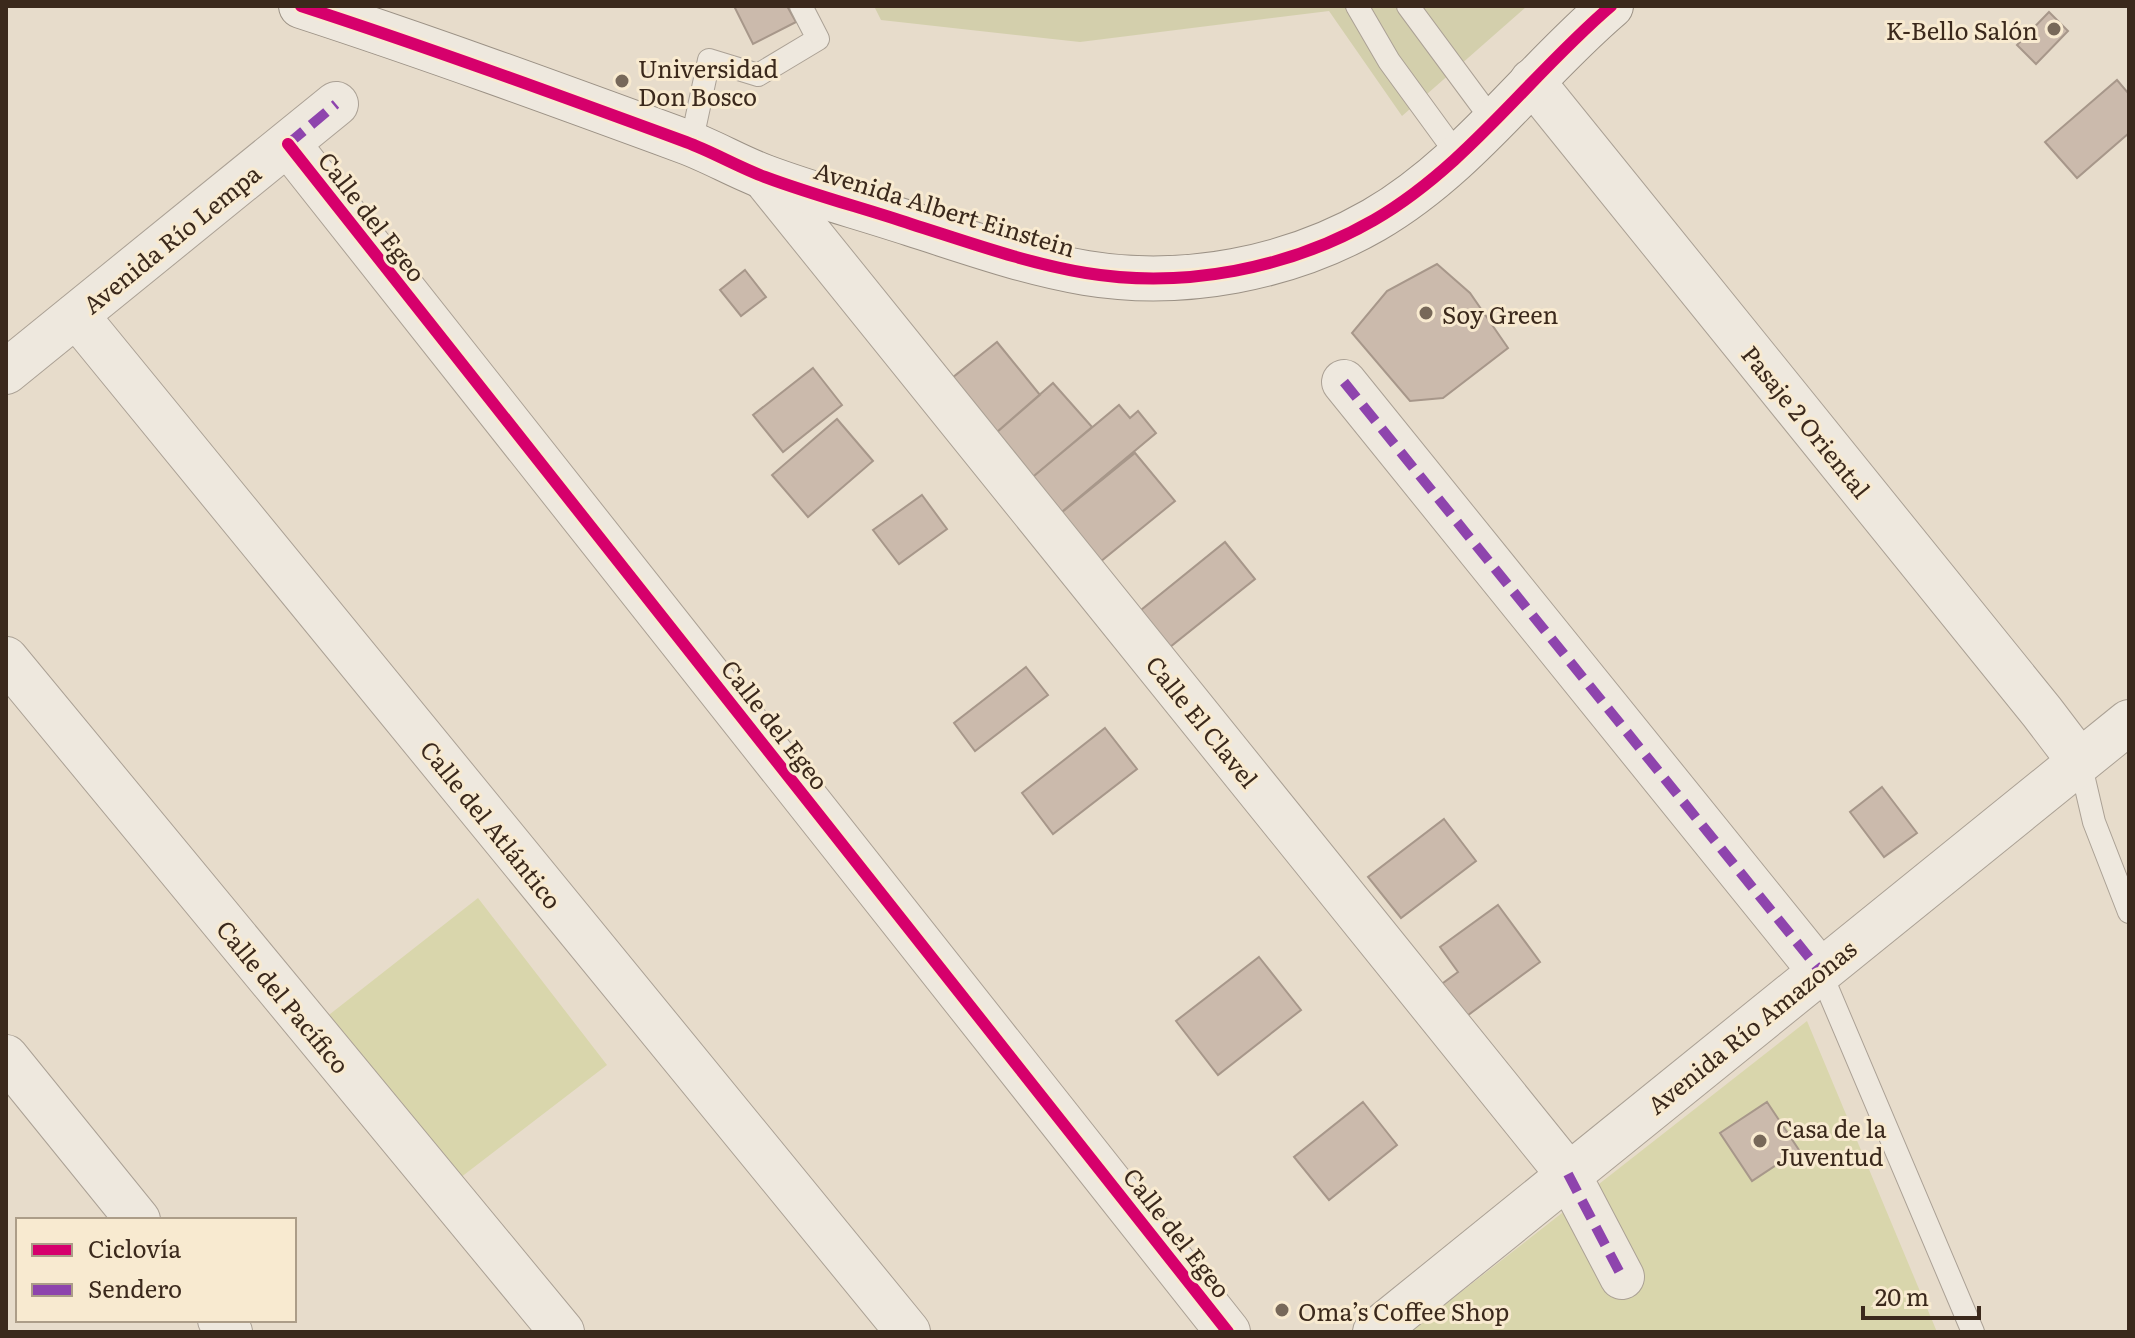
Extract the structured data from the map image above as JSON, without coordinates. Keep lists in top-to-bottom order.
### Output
{
  "streets": {
    "street": [
      "Avenida Albert Einstein",
      "Calle del Egeo",
      "Avenida Río Lempa",
      "Pasaje 2 Oriental",
      "Calle El Clavel",
      "Calle del Atlántico",
      "Calle del Pacífico",
      "Avenida Río Amazonas"
    ]
  },
  "crossings": [
    ["Avenida Albert Einstein", "Pasaje 2 Oriental"],
    ["Avenida Albert Einstein", "Calle El Clavel"],
    ["Calle del Egeo", "Avenida Río Lempa"],
    ["Avenida Río Lempa", "Calle del Atlántico"],
    ["Pasaje 2 Oriental", "Avenida Río Amazonas"],
    ["Calle El Clavel", "Avenida Río Amazonas"]
  ],
  "places": [
    "K-Bello Salón",
    "Universidad Don Bosco",
    "Soy Green",
    "Casa de la Juventud",
    "Oma’s Coffee Shop"
  ],
  "legend": ["Ciclovía", "Sendero"],
  "scale_bar": "20 m"
}
